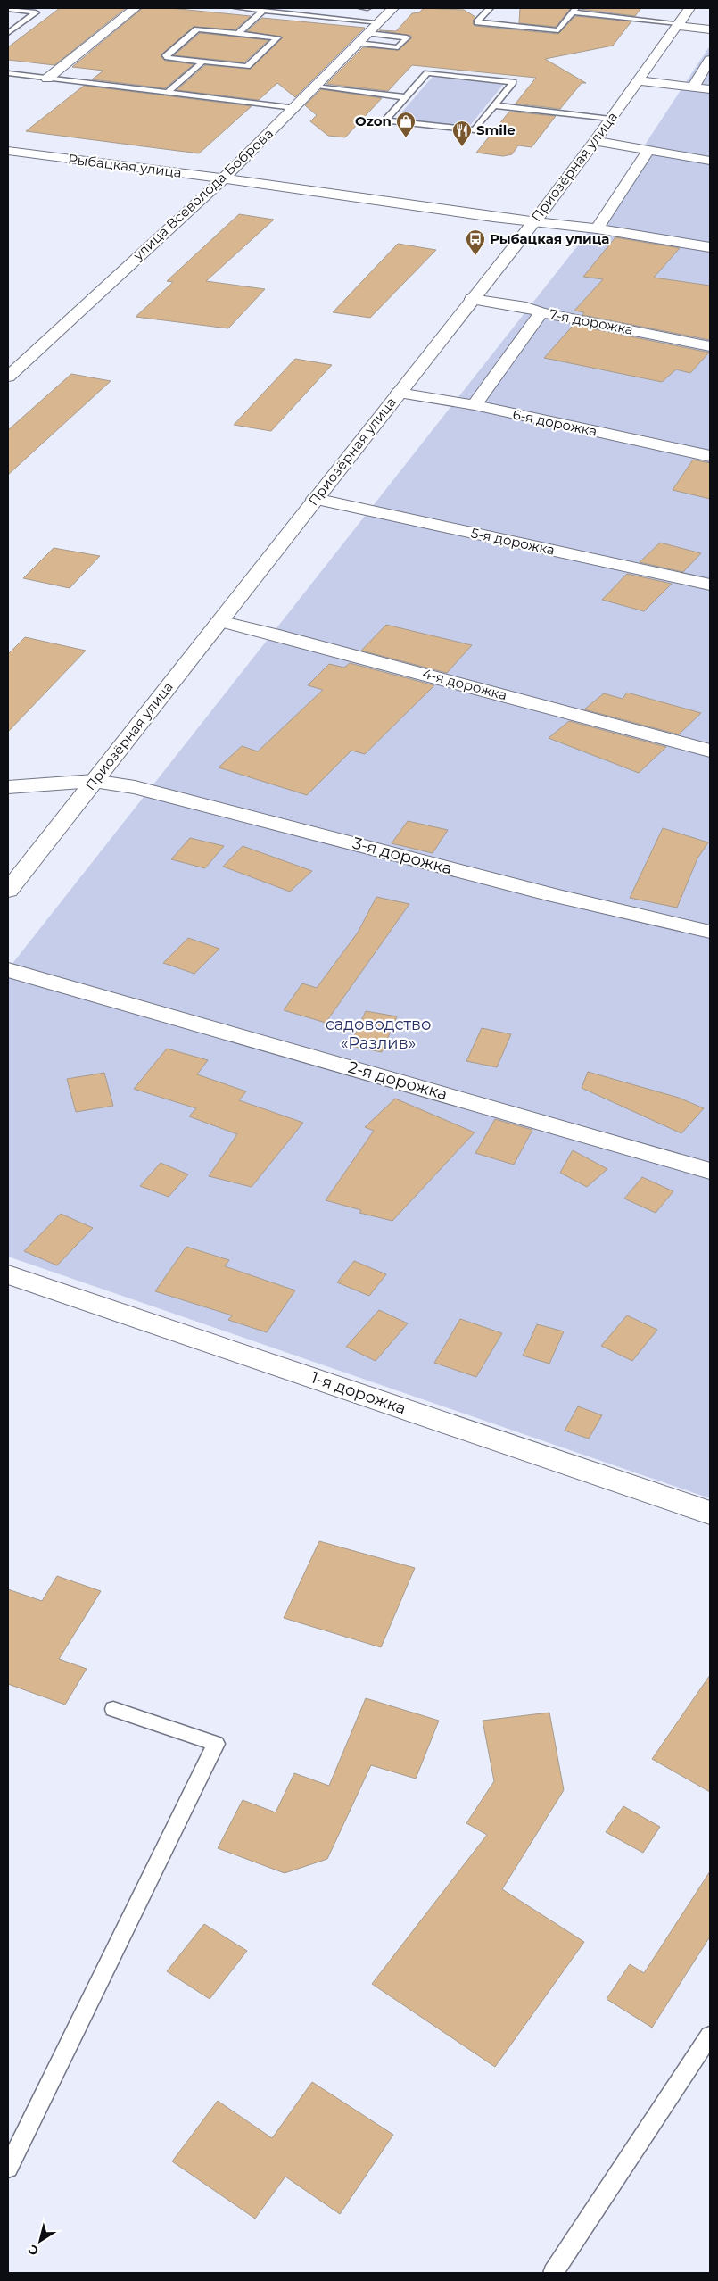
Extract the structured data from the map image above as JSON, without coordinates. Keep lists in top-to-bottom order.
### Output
{
  "streets": {
    "street": [
      "Рыбацкая улица",
      "Приозёрная улица",
      "улица Всеволода Боброва",
      "7-я дорожка",
      "6-я дорожка",
      "5-я дорожка",
      "4-я дорожка",
      "3-я дорожка",
      "2-я дорожка",
      "1-я дорожка"
    ]
  },
  "crossings": [
    ["Рыбацкая улица", "Приозёрная улица"],
    ["Рыбацкая улица", "улица Всеволода Боброва"],
    ["Приозёрная улица", "7-я дорожка"],
    ["Приозёрная улица", "6-я дорожка"],
    ["Приозёрная улица", "5-я дорожка"],
    ["Приозёрная улица", "4-я дорожка"],
    ["Приозёрная улица", "3-я дорожка"]
  ],
  "parks": ["садоводство «Разлив»"],
  "places": {
    "shop": ["Ozon"],
    "restaurant": ["Smile"],
    "bus stop": ["Рыбацкая улица"]
  },
  "north": "bottom left"
}
